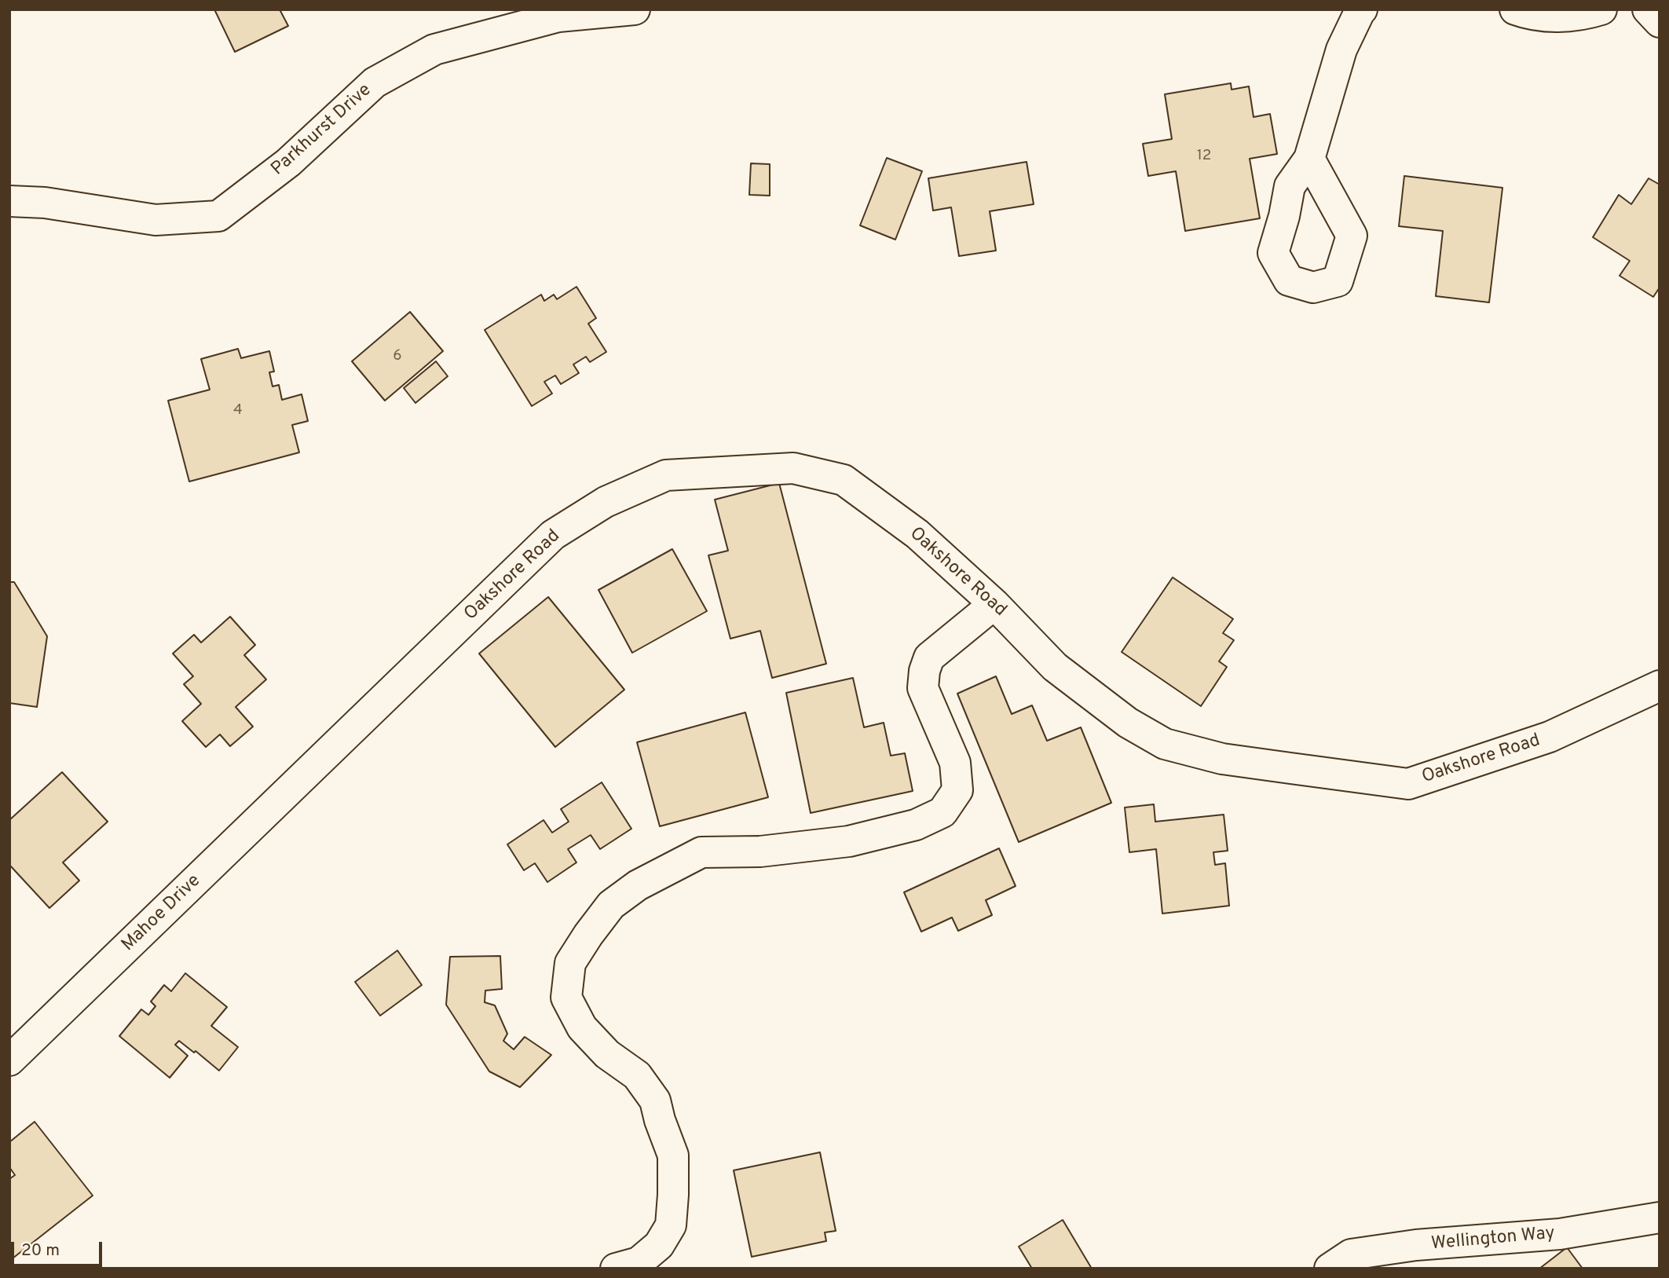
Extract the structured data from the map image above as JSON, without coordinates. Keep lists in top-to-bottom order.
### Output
{
  "streets": {
    "street": [
      "Parkhurst Drive",
      "Oakshore Road",
      "Mahoe Drive",
      "Wellington Way"
    ]
  },
  "crossings": [
    ["Oakshore Road", "Mahoe Drive"]
  ],
  "house_numbers": ["12", "6", "4"],
  "scale_bar": "20 m"
}
